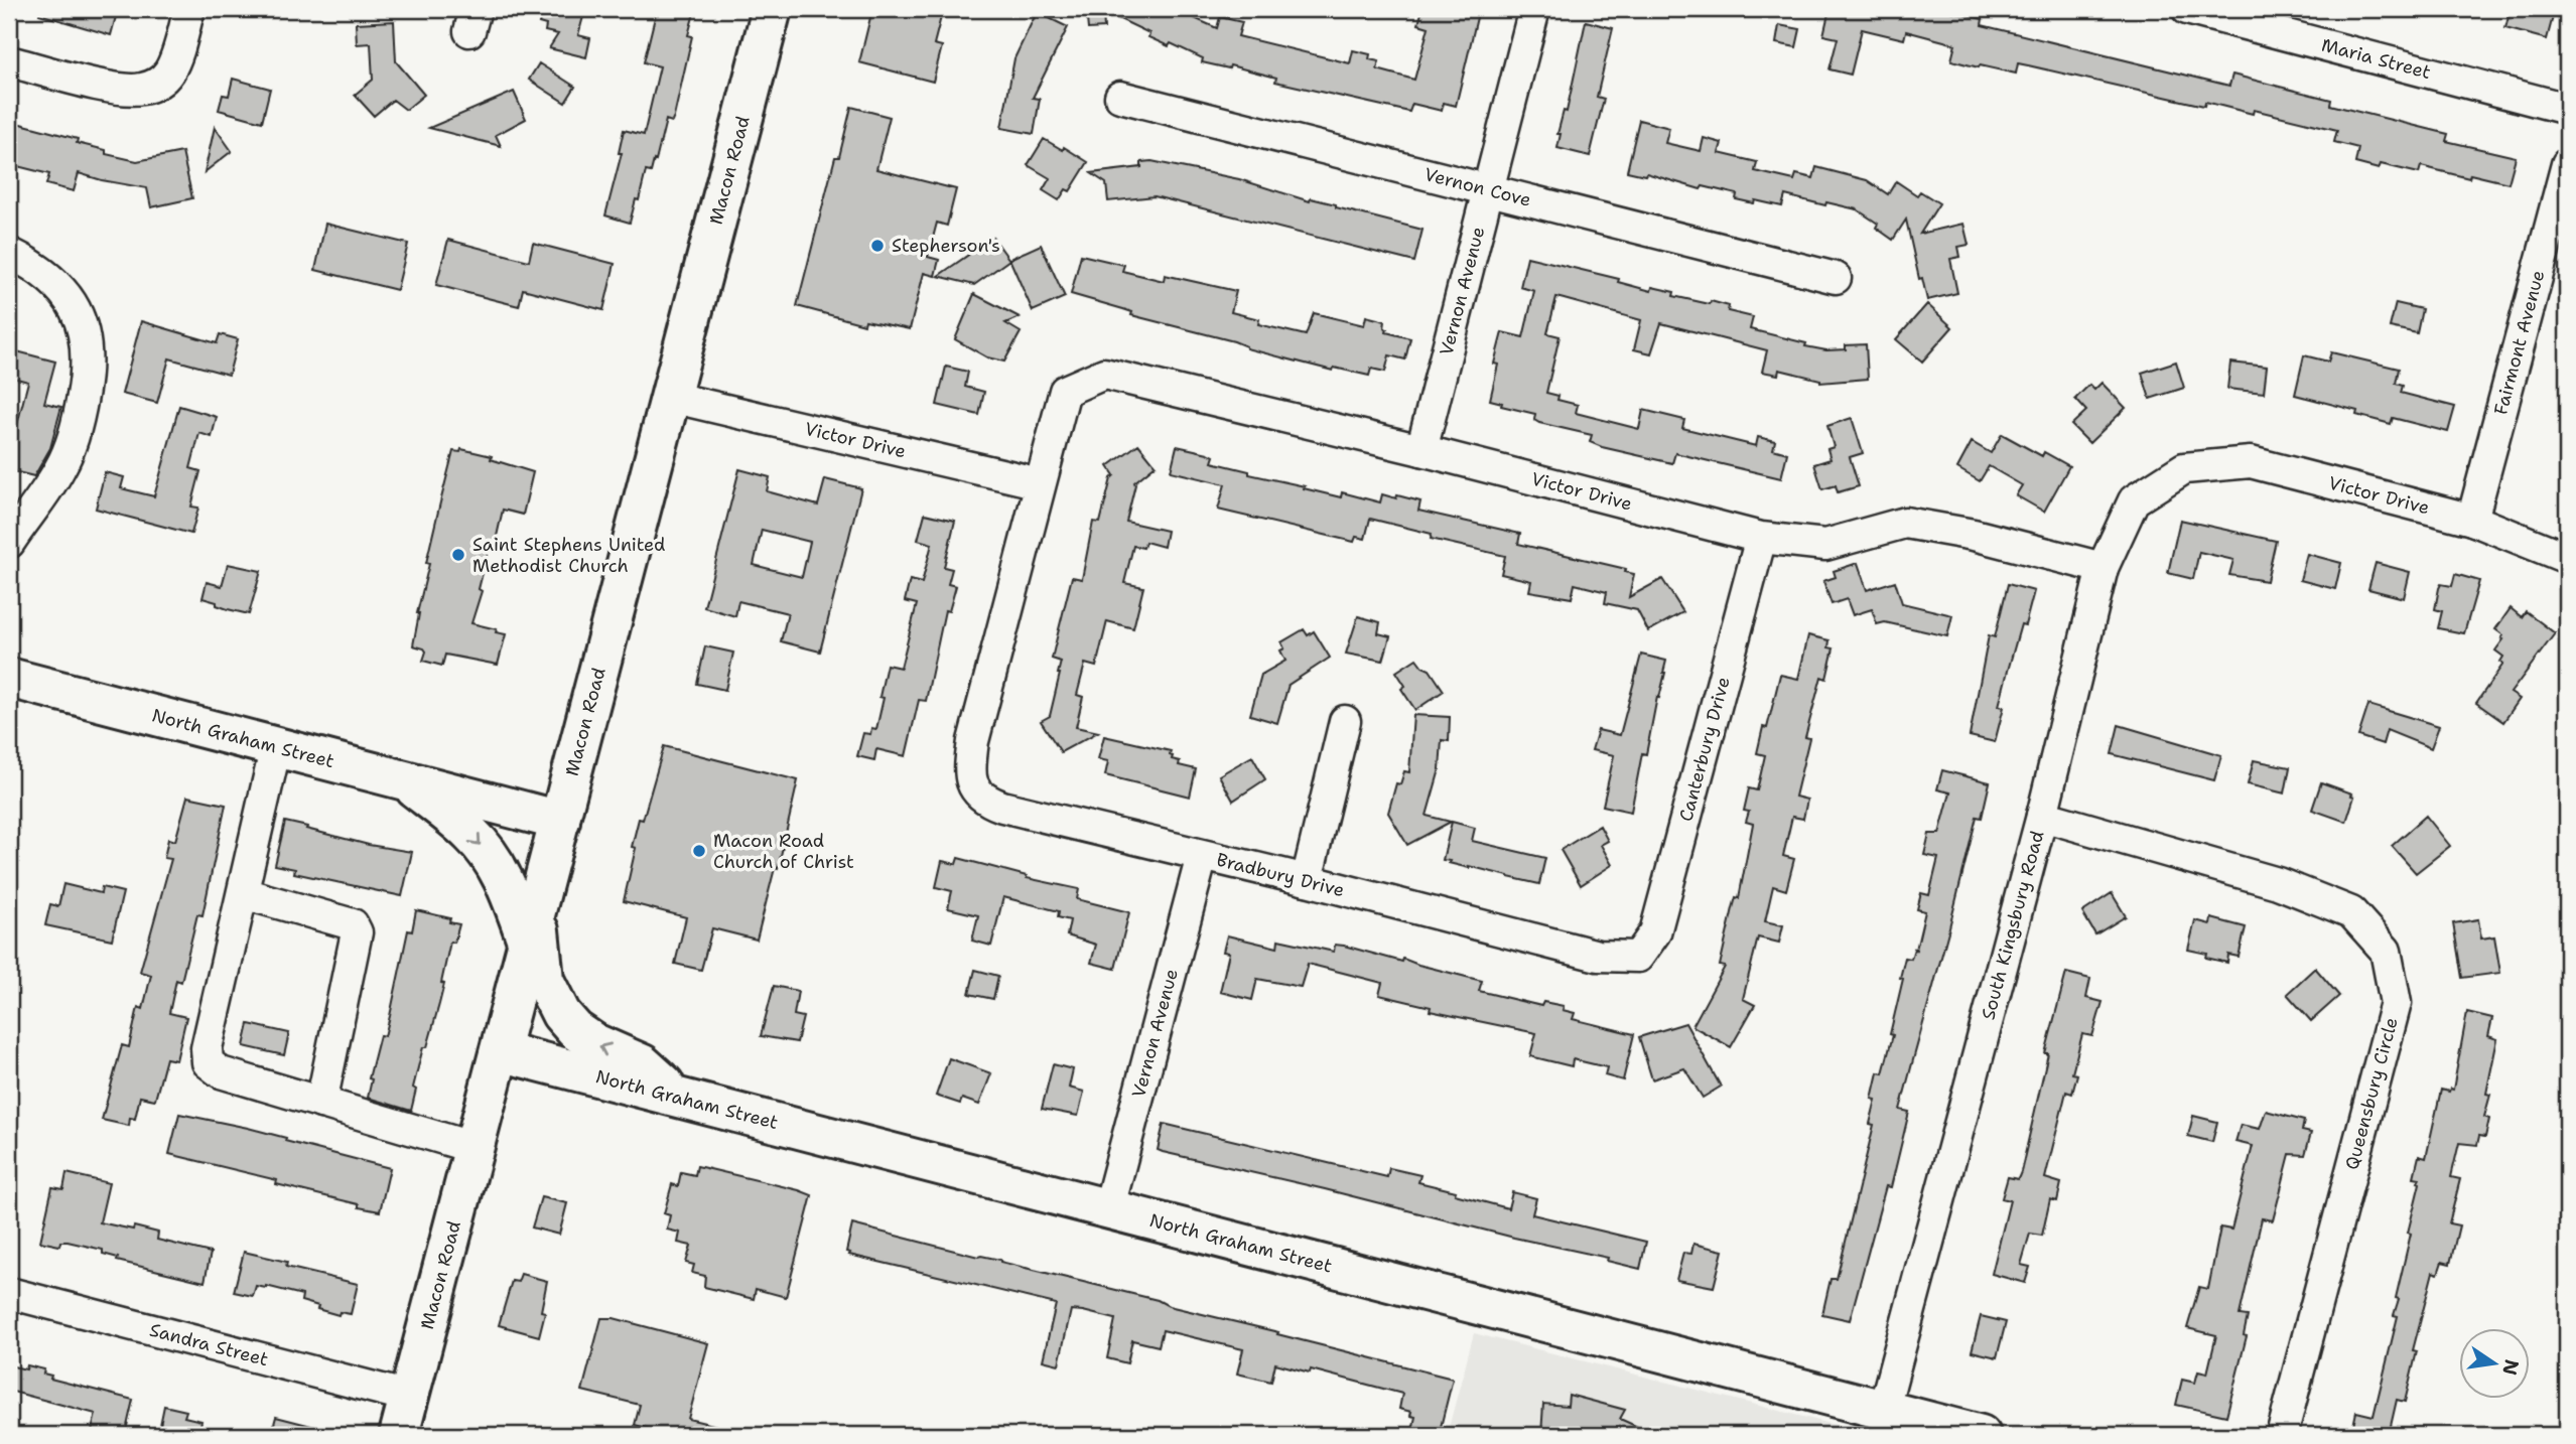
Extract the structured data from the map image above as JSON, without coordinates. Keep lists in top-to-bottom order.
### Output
{
  "streets": {
    "main road": ["Macon Road", "North Graham Street"],
    "street": [
      "Maria Street",
      "Vernon Cove",
      "Vernon Avenue",
      "Fairmont Avenue",
      "Victor Drive",
      "Canterbury Drive",
      "Bradbury Drive",
      "South Kingsbury Road",
      "Queensbury Circle",
      "Sandra Street"
    ]
  },
  "crossings": [
    ["Macon Road", "Victor Drive"],
    ["Macon Road", "North Graham Street"],
    ["Macon Road", "Sandra Street"],
    ["Vernon Cove", "Vernon Avenue"],
    ["Vernon Avenue", "Victor Drive"],
    ["Vernon Avenue", "North Graham Street"],
    ["Vernon Avenue", "Bradbury Drive"],
    ["Fairmont Avenue", "Victor Drive"],
    ["Victor Drive", "Canterbury Drive"],
    ["Victor Drive", "Bradbury Drive"],
    ["Victor Drive", "South Kingsbury Road"],
    ["North Graham Street", "South Kingsbury Road"],
    ["Canterbury Drive", "Bradbury Drive"],
    ["South Kingsbury Road", "Queensbury Circle"]
  ],
  "places": ["Stepherson's", "Saint Stephens United Methodist Church", "Macon Road Church of Christ"],
  "north": "right"
}
